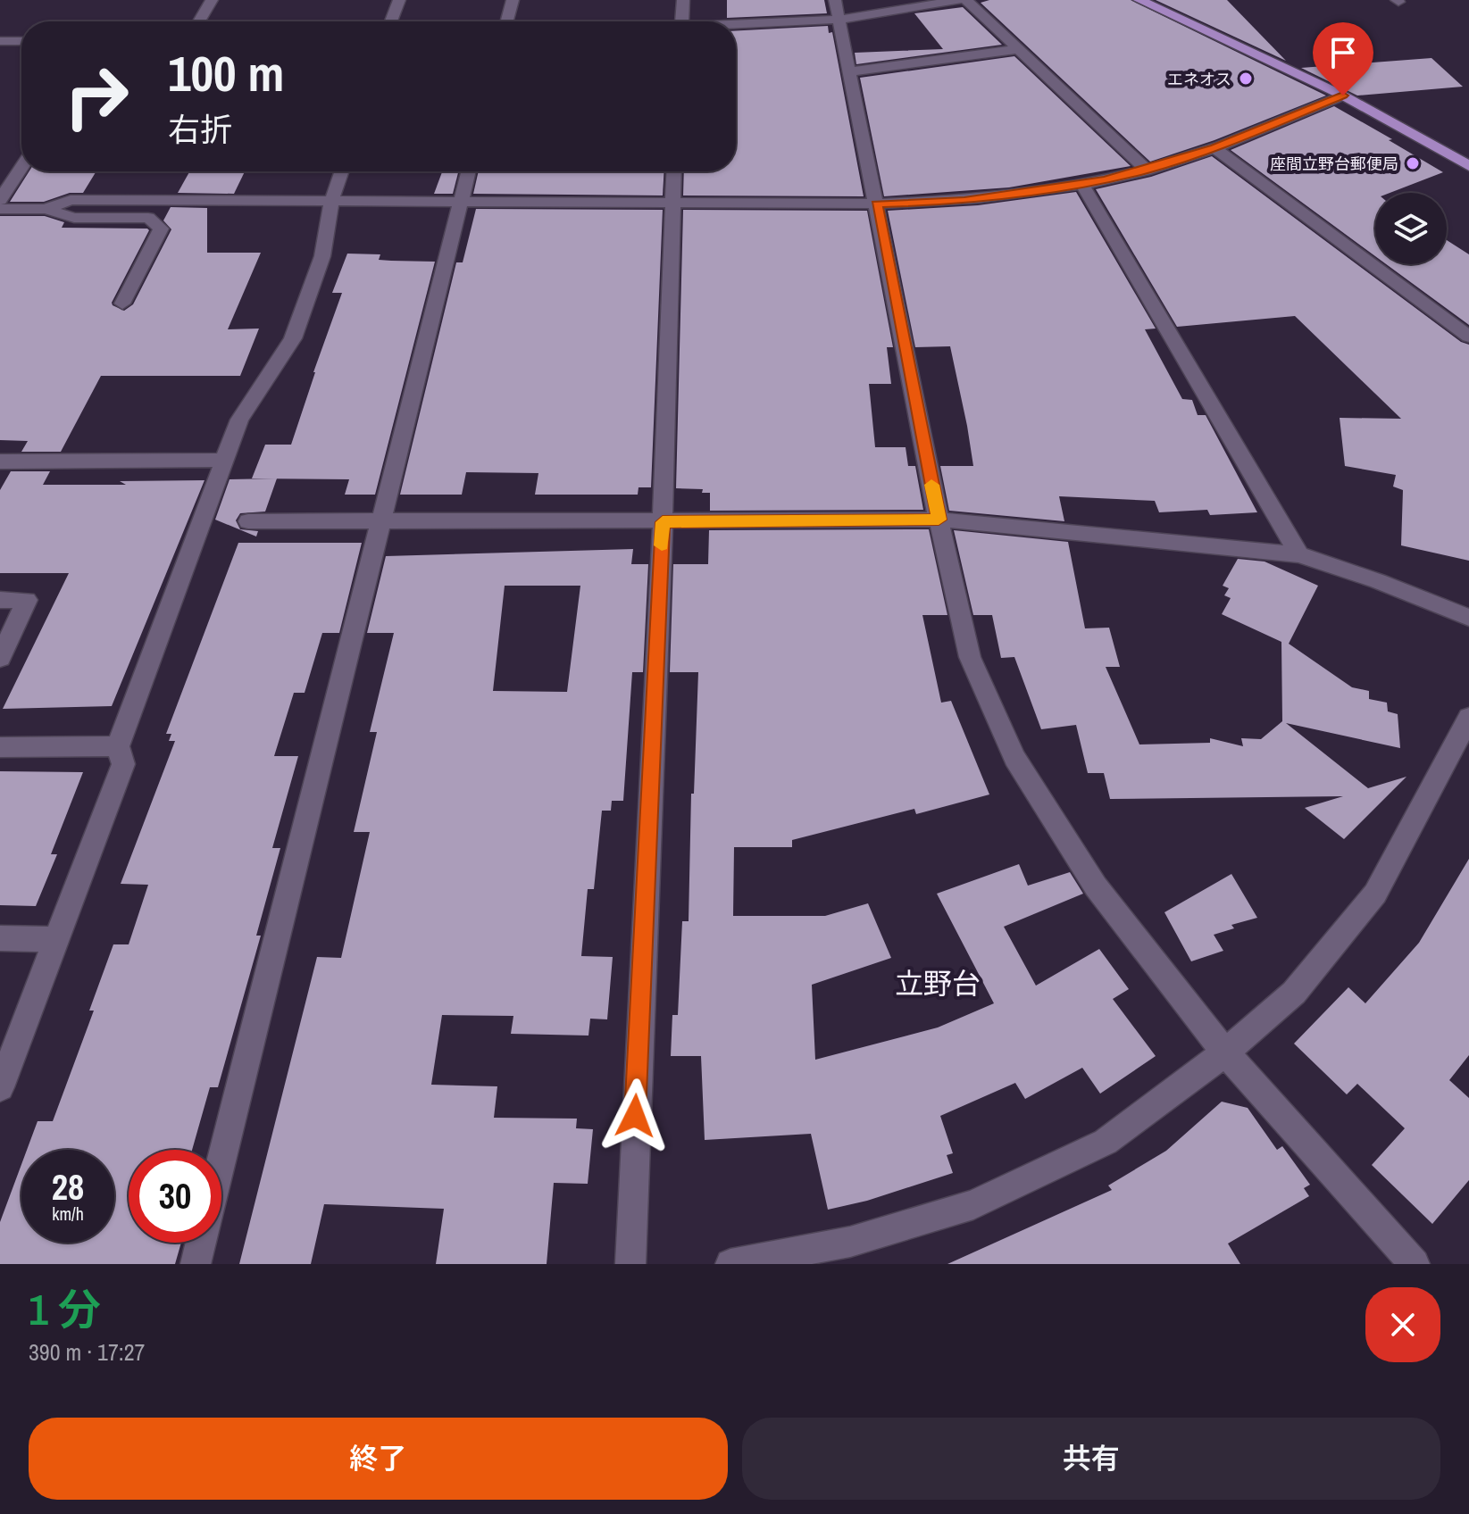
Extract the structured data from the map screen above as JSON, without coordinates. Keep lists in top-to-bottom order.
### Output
{
  "districts": ["立野台"],
  "places": ["エネオス", "座間立野台郵便局"],
  "page": {
    "turn": ["100 m", "右折"],
    "speed": "28 km/h",
    "limit": "30",
    "heading": ["1 分", "390 m · 17:27"],
    "buttons": ["終了", "共有"]
  }
}
